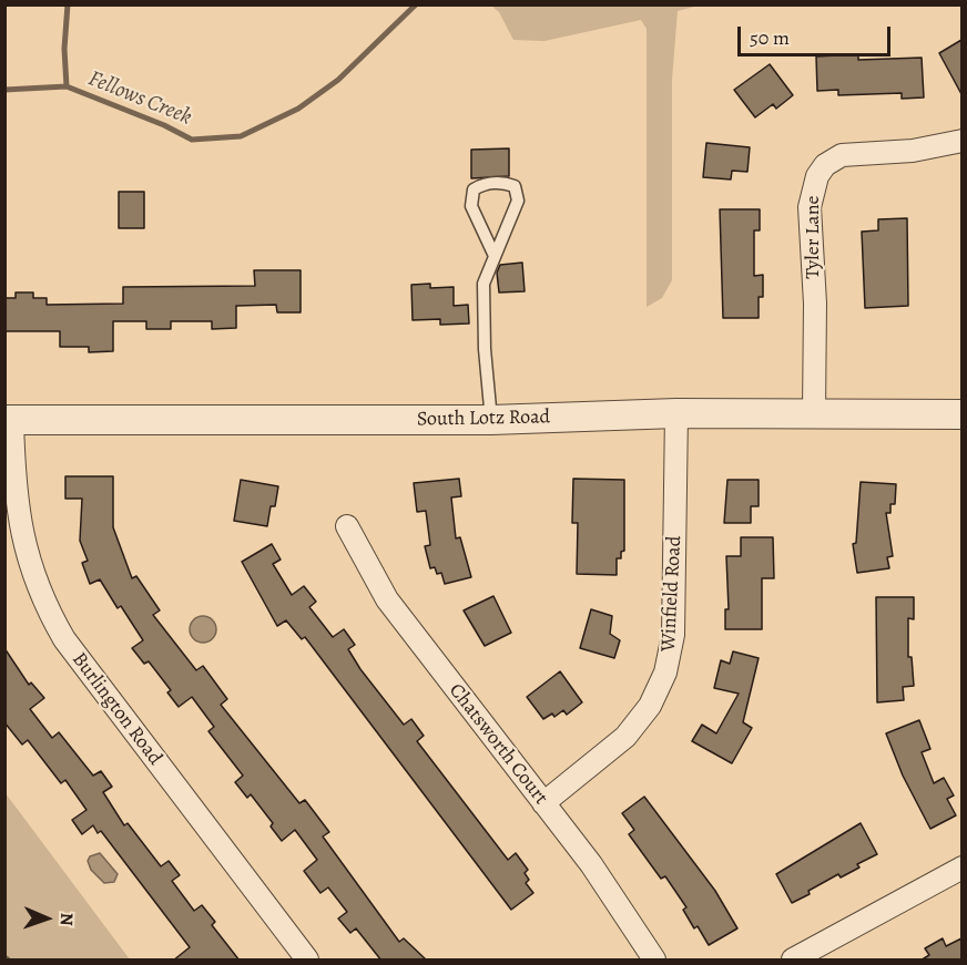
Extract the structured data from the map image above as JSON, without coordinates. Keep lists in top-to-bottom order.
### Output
{
  "streets": {
    "street": [
      "Tyler Lane",
      "South Lotz Road",
      "Winfield Road",
      "Burlington Road",
      "Chatsworth Court"
    ]
  },
  "crossings": [
    ["Tyler Lane", "South Lotz Road"],
    ["South Lotz Road", "Winfield Road"],
    ["South Lotz Road", "Burlington Road"],
    ["Winfield Road", "Chatsworth Court"]
  ],
  "water": ["Fellows Creek"],
  "scale_bar": "50 m",
  "north": "right"
}
